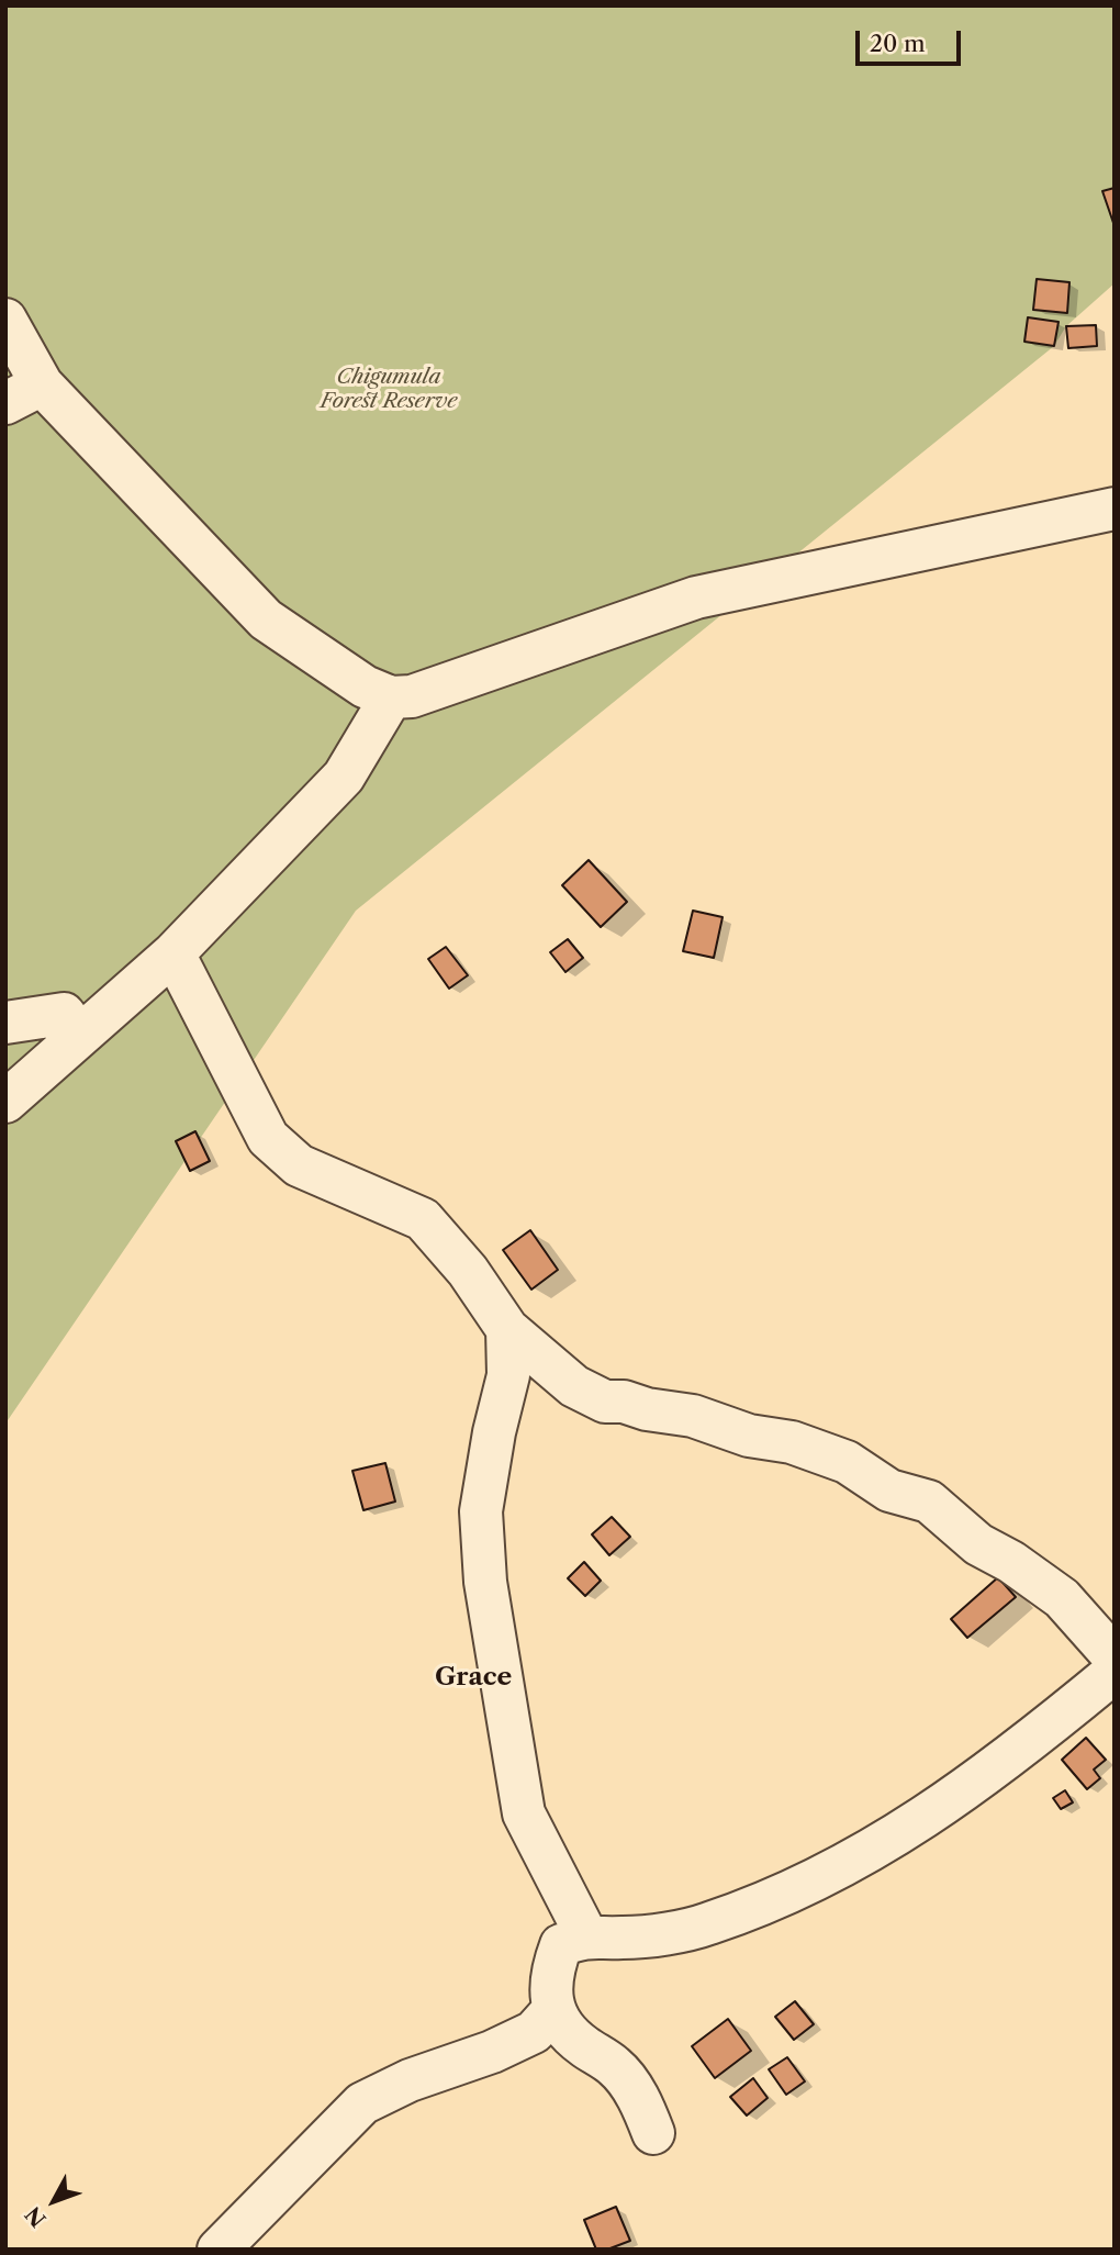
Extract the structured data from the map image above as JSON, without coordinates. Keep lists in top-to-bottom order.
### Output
{
  "districts": ["Grace"],
  "parks": ["Chigumula Forest Reserve"],
  "scale_bar": "20 m",
  "north": "bottom left"
}
